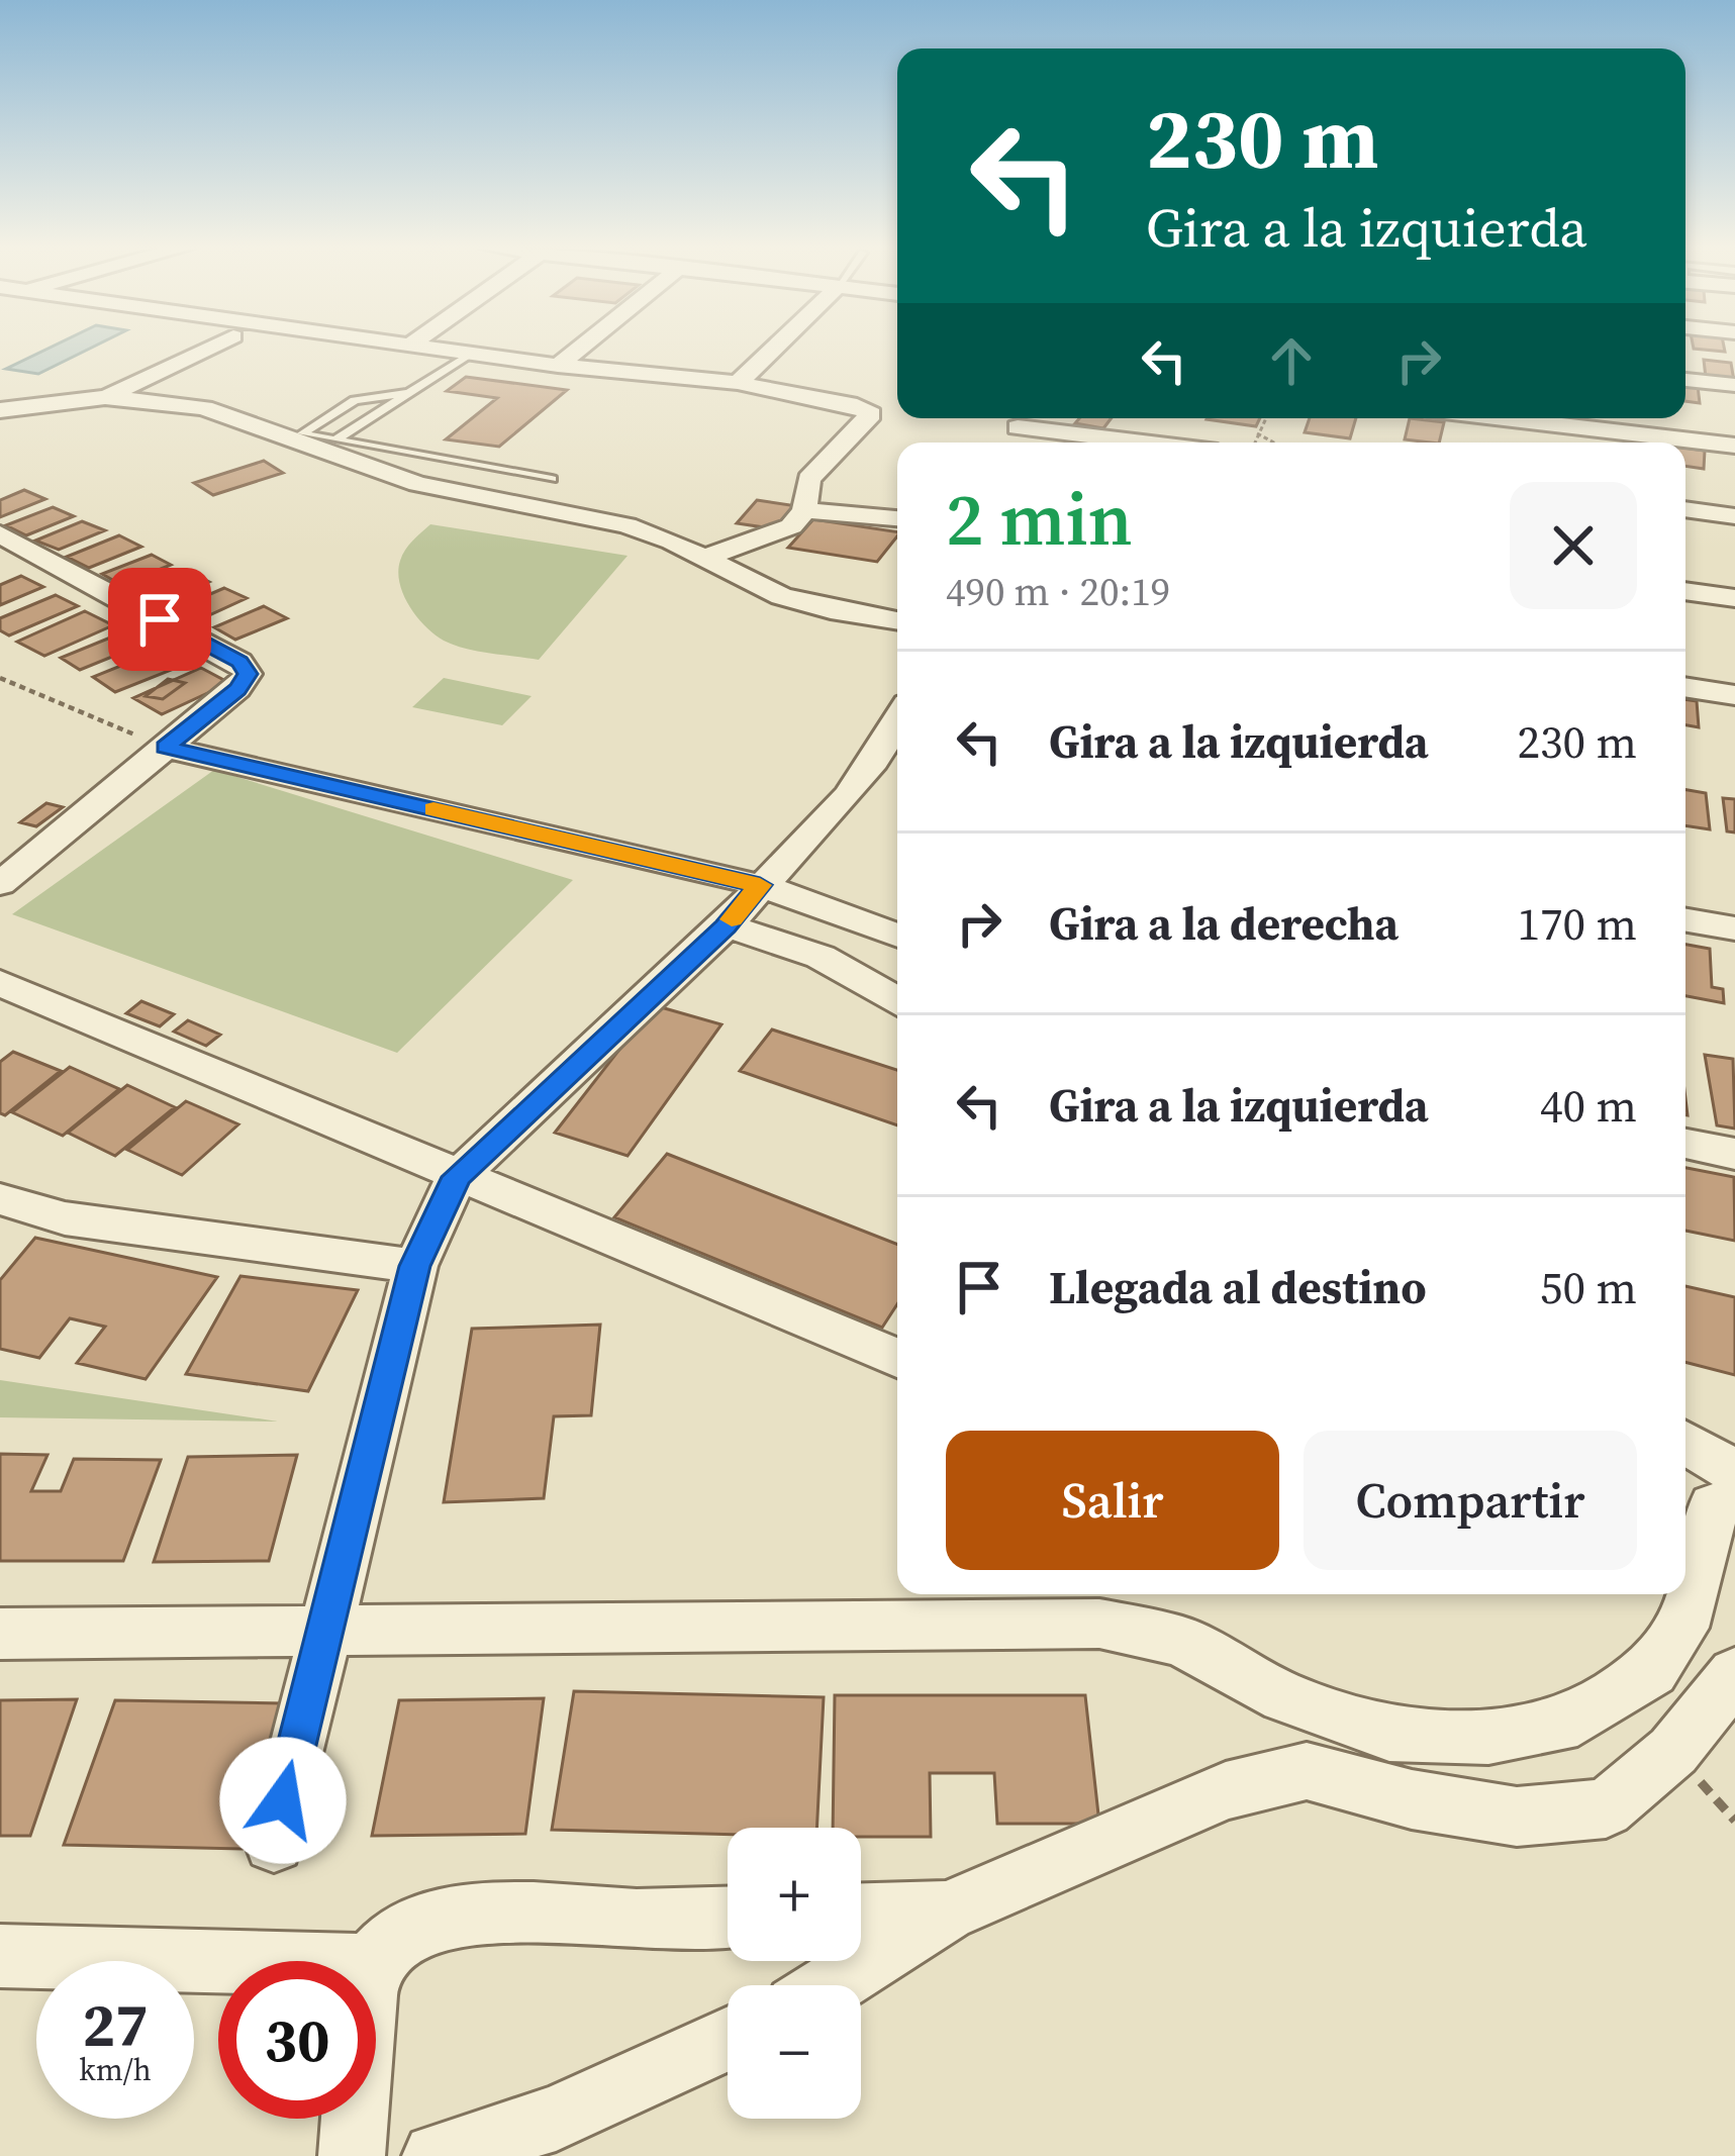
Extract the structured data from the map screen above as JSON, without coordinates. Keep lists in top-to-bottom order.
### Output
{
  "page": {
    "turn": ["230 m", "Gira a la izquierda"],
    "heading": ["2 min", "490 m · 20:19"],
    "list": [
      {
        "name": "Gira a la izquierda",
        "value": "230 m"
      },
      {
        "name": "Gira a la derecha",
        "value": "170 m"
      },
      {
        "name": "Gira a la izquierda",
        "value": "40 m"
      },
      {
        "name": "Llegada al destino",
        "value": "50 m"
      }
    ],
    "buttons": ["Salir", "Compartir"],
    "map_buttons": ["+", "−"],
    "speed": "27 km/h",
    "limit": "30"
  }
}
